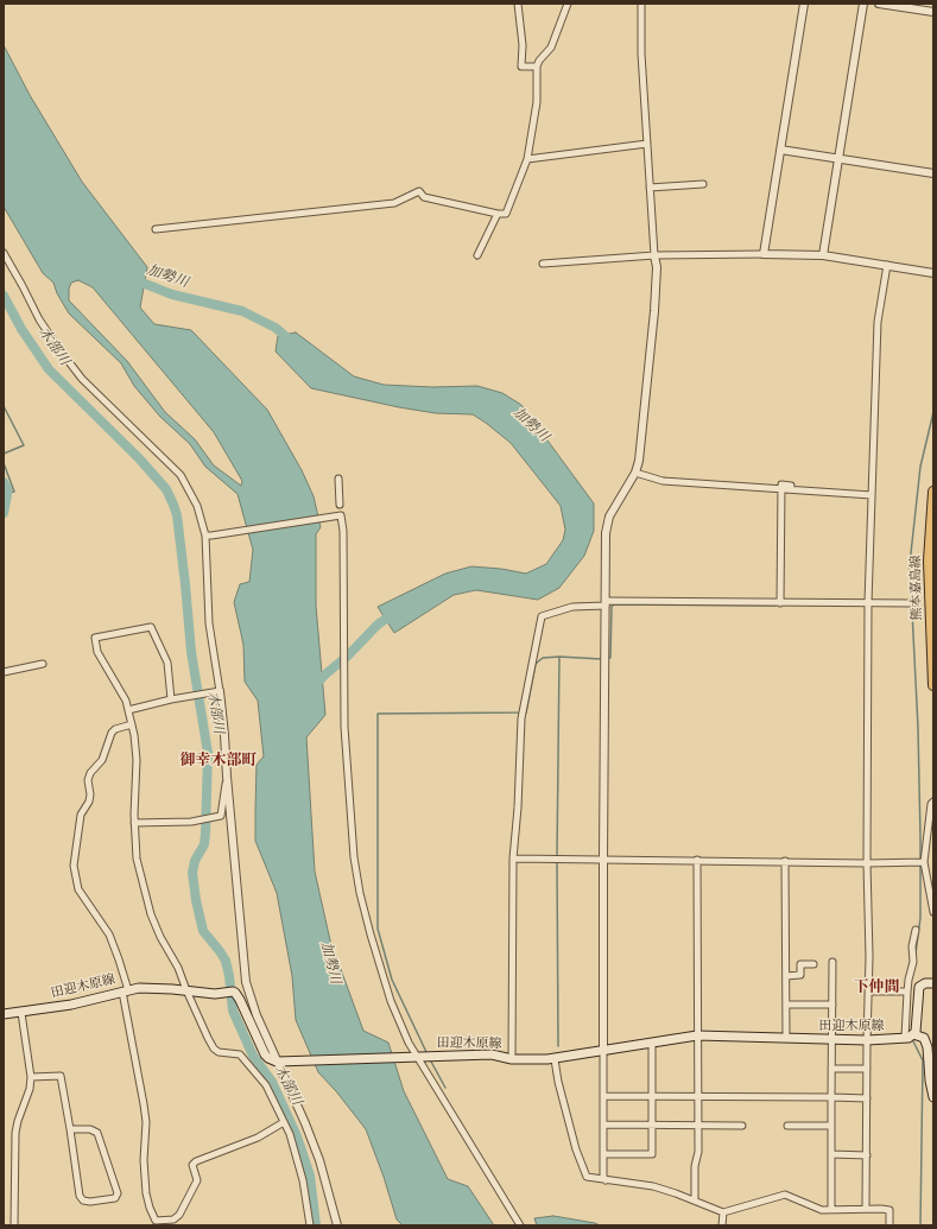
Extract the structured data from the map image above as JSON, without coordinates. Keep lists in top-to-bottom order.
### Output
{
  "streets": {
    "main road": ["熊本嘉島線", "田迎木原線"]
  },
  "districts": ["御幸木部町", "下仲間"],
  "water": ["加勢川", "木部川"]
}
